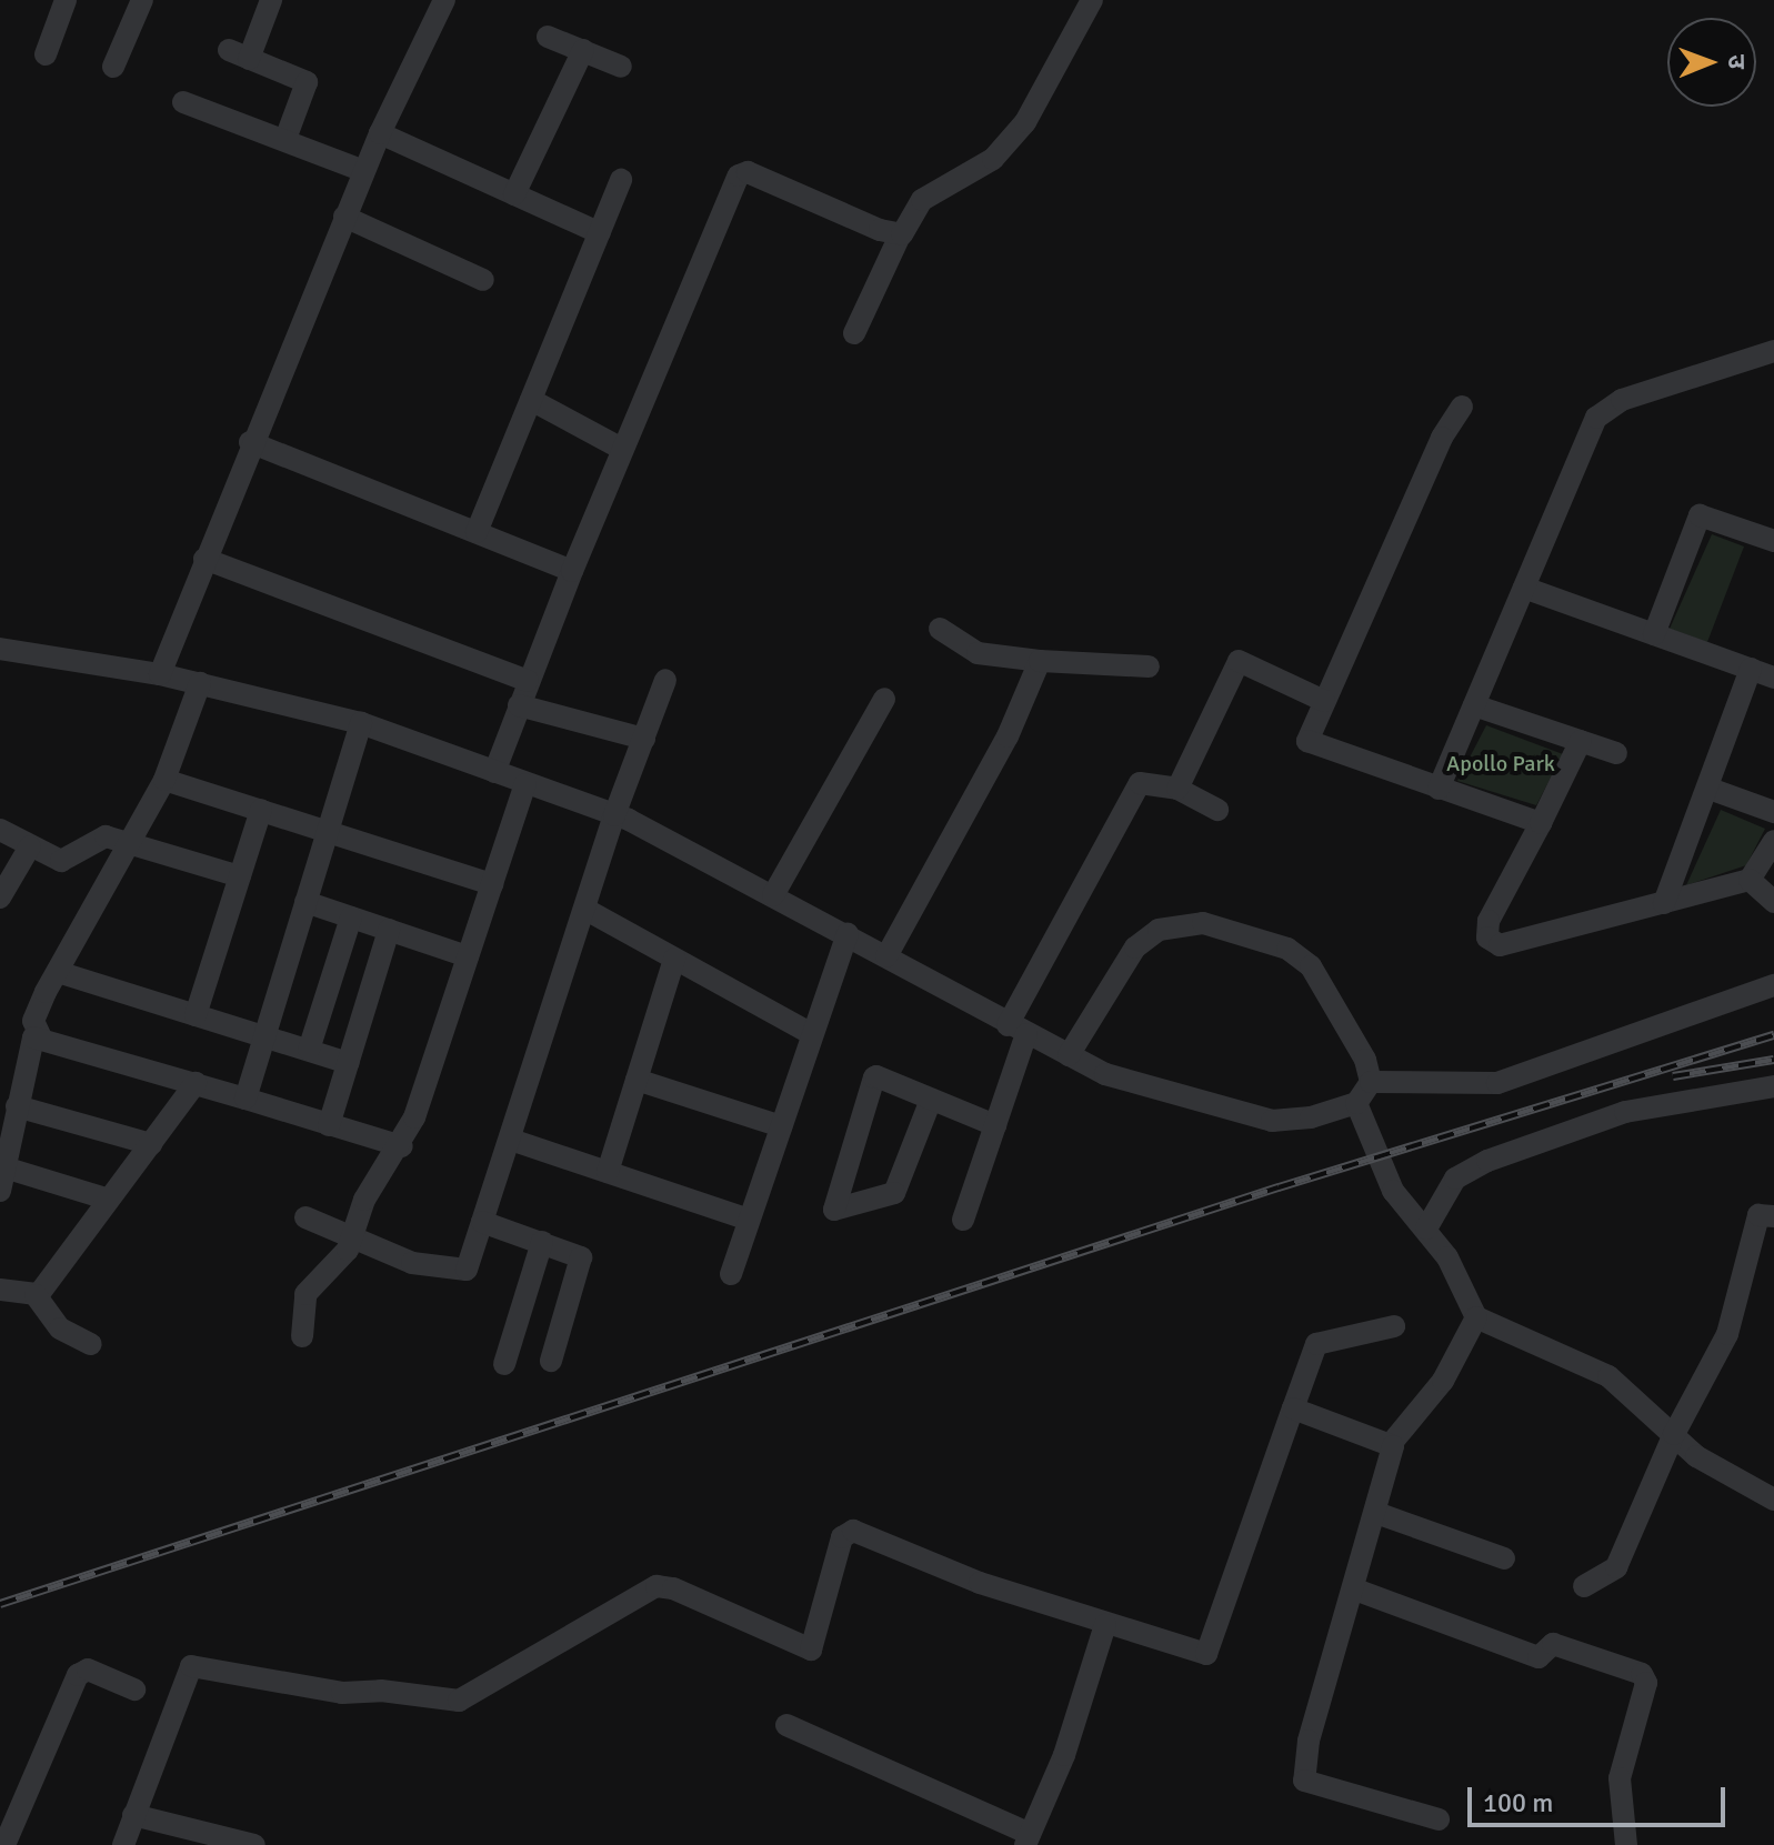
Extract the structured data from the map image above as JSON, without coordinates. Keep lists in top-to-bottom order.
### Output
{
  "parks": ["Apollo Park"],
  "scale_bar": "100 m",
  "north": "right"
}
